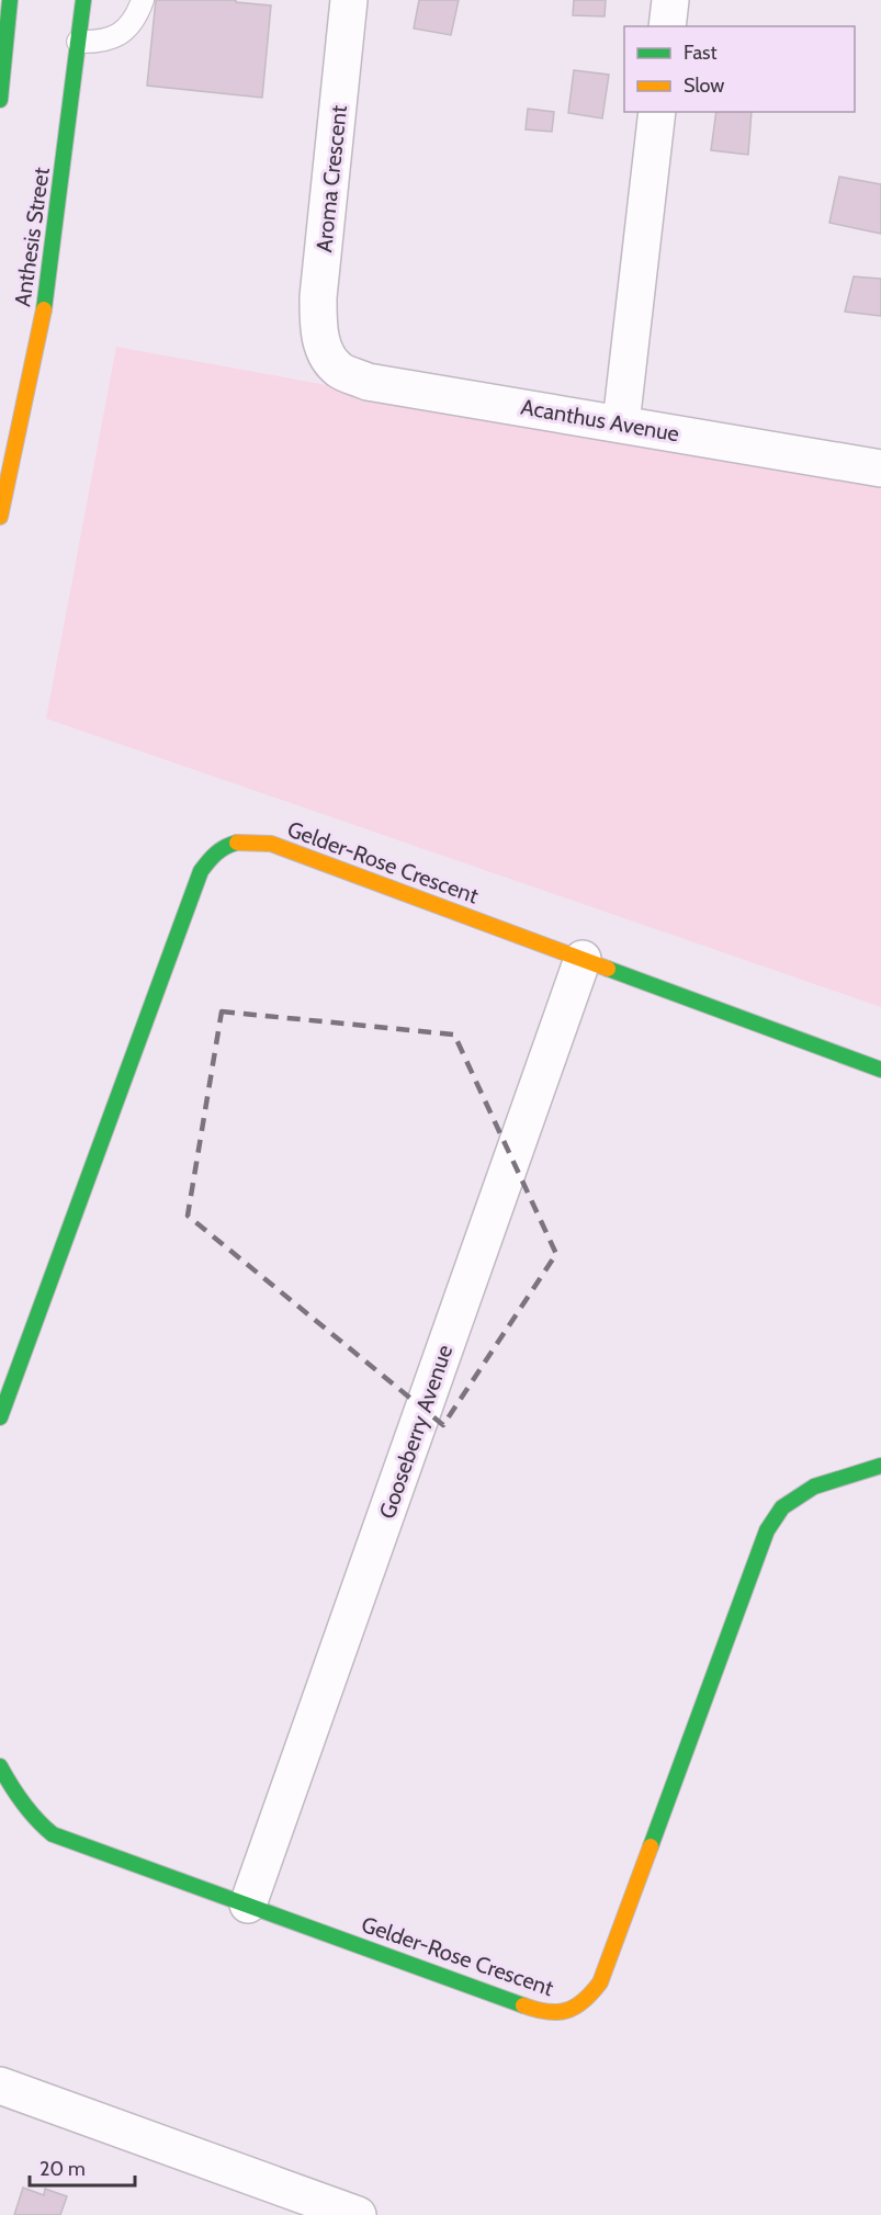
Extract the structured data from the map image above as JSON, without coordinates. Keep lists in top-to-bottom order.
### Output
{
  "streets": {
    "street": [
      "Aroma Crescent",
      "Anthesis Street",
      "Acanthus Avenue",
      "Gelder-Rose Crescent",
      "Gooseberry Avenue"
    ]
  },
  "crossings": [
    ["Aroma Crescent", "Acanthus Avenue"],
    ["Gelder-Rose Crescent", "Gooseberry Avenue"]
  ],
  "legend": ["Fast", "Slow"],
  "scale_bar": "20 m"
}
